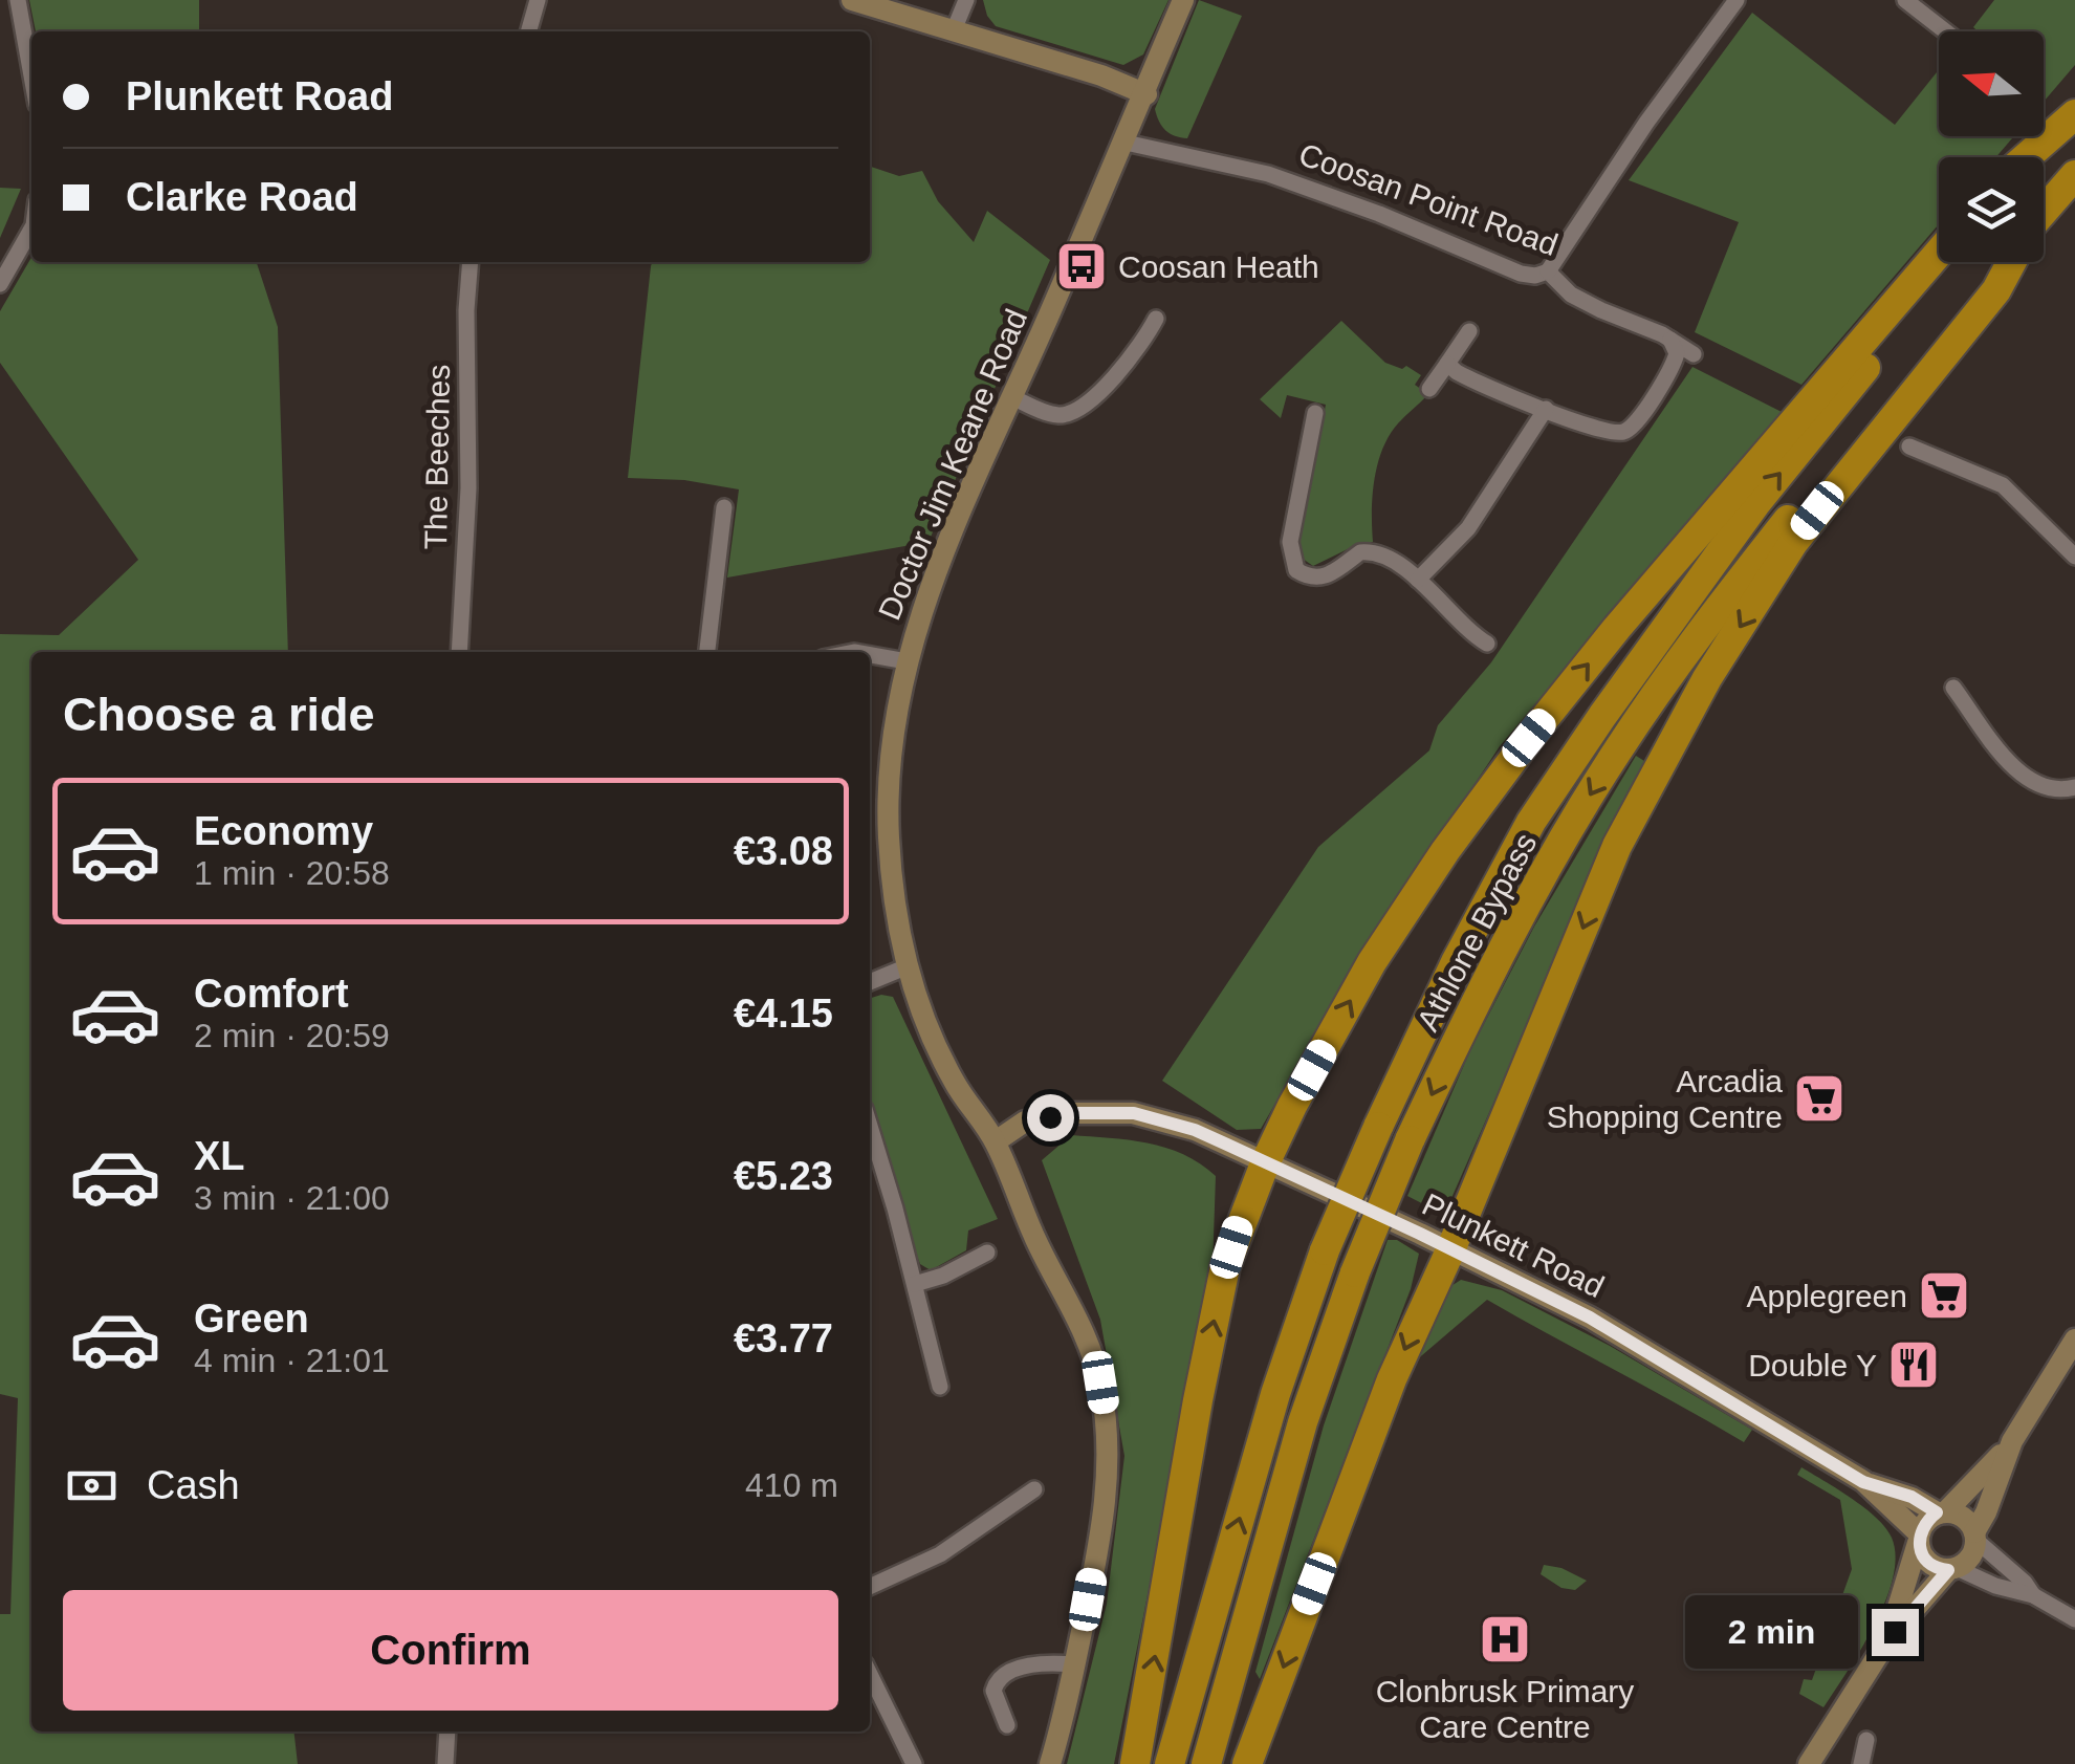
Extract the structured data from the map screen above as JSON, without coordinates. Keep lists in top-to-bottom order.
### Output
{
  "streets": {
    "highway": ["Athlone Bypass"],
    "street": [
      "Coosan Point Road",
      "The Beeches",
      "Doctor Jim Keane Road",
      "Plunkett Road"
    ]
  },
  "crossings": [
    ["Coosan Point Road", "Doctor Jim Keane Road"],
    ["Doctor Jim Keane Road", "Plunkett Road"]
  ],
  "places": {
    "bus stop": ["Coosan Heath"],
    "supermarket": ["Arcadia Shopping Centre", "Applegreen"],
    "restaurant": ["Double Y"],
    "hospital": ["Clonbrusk Primary Care Centre"]
  },
  "north": "left",
  "page": {
    "banner": ["Plunkett Road", "Clarke Road"],
    "heading": "Choose a ride",
    "list": [
      {
        "name": "Economy",
        "note": "1 min · 20:58",
        "value": "€3.08"
      },
      {
        "name": "Comfort",
        "note": "2 min · 20:59",
        "value": "€4.15"
      },
      {
        "name": "XL",
        "note": "3 min · 21:00",
        "value": "€5.23"
      },
      {
        "name": "Green",
        "note": "4 min · 21:01",
        "value": "€3.77"
      }
    ],
    "pay": ["Cash", "410 m"],
    "buttons": "Confirm",
    "bubble": "2 min"
  }
}
